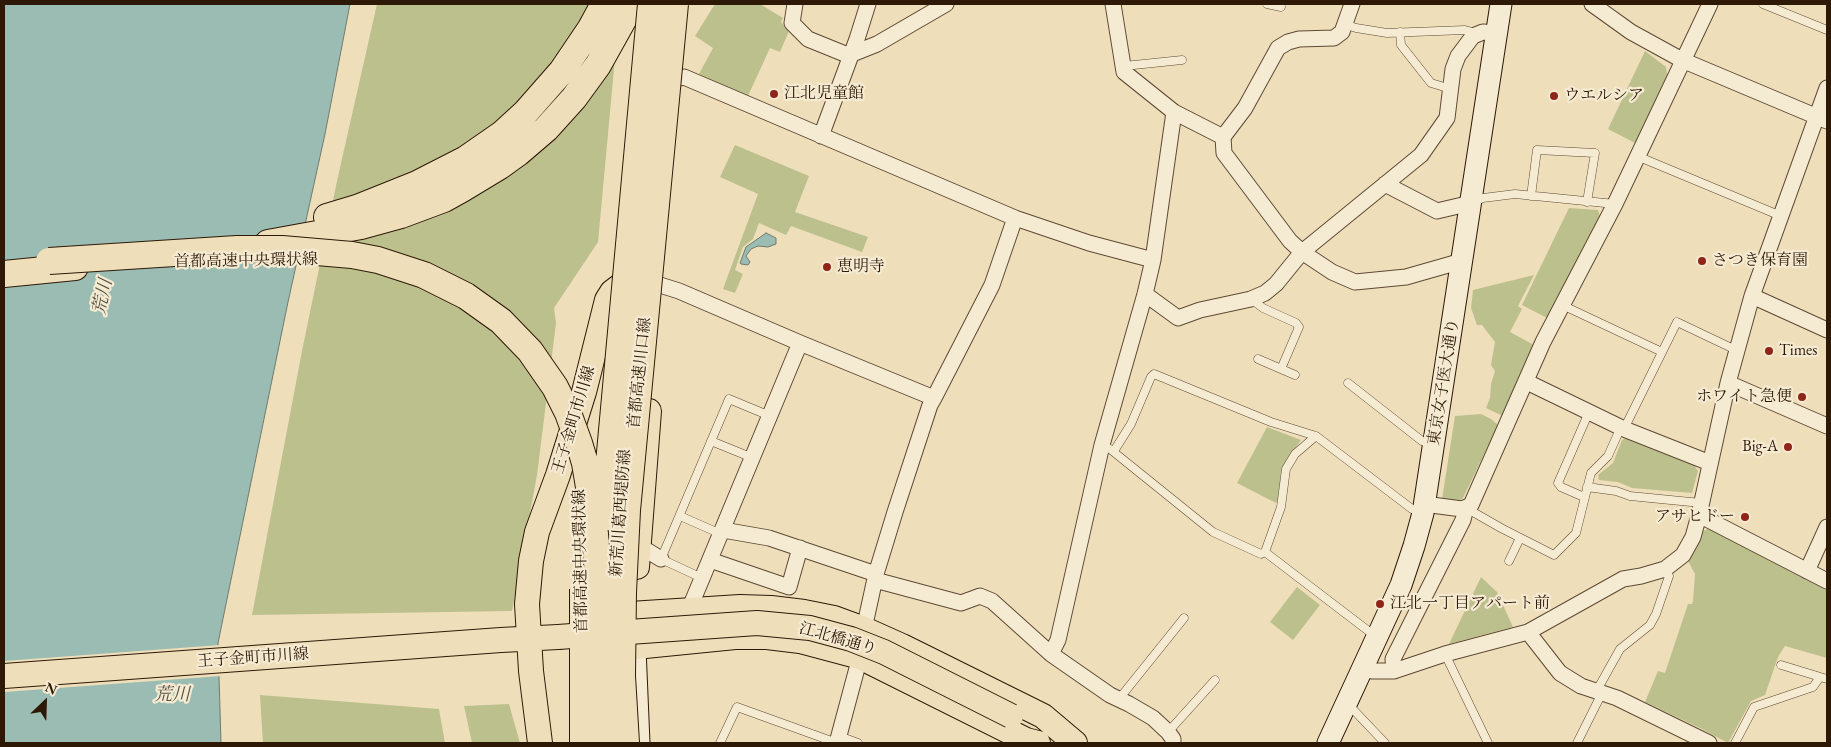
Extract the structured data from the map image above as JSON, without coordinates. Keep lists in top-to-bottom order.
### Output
{
  "streets": {
    "highway": ["首都高速中央環状線", "首都高速川口線"],
    "main road": ["王子金町市川線", "江北橋通り"],
    "street": ["東京女子医大通り", "新荒川葛西堤防線"]
  },
  "crossings": [
    ["王子金町市川線", "新荒川葛西堤防線"],
    ["王子金町市川線", "江北橋通り"]
  ],
  "water": ["荒川"],
  "places": [
    "江北児童館",
    "ウエルシア",
    "さつき保育園",
    "恵明寺",
    "Times",
    "ホワイト急便",
    "Big-A",
    "アサヒドー",
    "江北一丁目アパート前"
  ],
  "north": "top right"
}
